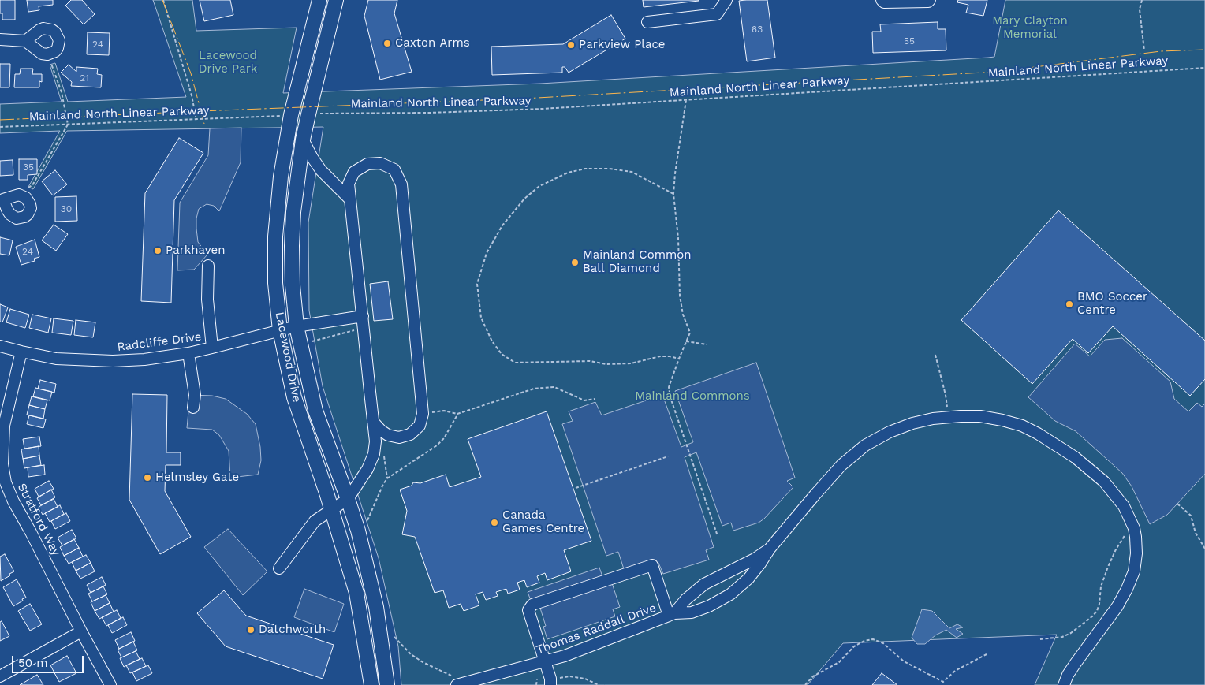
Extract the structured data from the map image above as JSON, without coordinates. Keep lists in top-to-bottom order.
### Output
{
  "streets": {
    "main road": ["Lacewood Drive"],
    "street": ["Radcliffe Drive", "Stratford Way", "Thomas Raddall Drive"],
    "path": ["Mainland North Linear Parkway"]
  },
  "crossings": [
    ["Radcliffe Drive", "Lacewood Drive"],
    ["Radcliffe Drive", "Stratford Way"]
  ],
  "parks": ["Mary Clayton Memorial", "Lacewood Drive Park", "Mainland Commons"],
  "places": [
    "Caxton Arms",
    "Parkview Place",
    "Parkhaven",
    "Mainland Common Ball Diamond",
    "BMO Soccer Centre",
    "Helmsley Gate",
    "Canada Games Centre",
    "Datchworth"
  ],
  "house_numbers": [
    "63",
    "55",
    "24",
    "21",
    "35",
    "30",
    "24"
  ],
  "scale_bar": "50 m"
}
